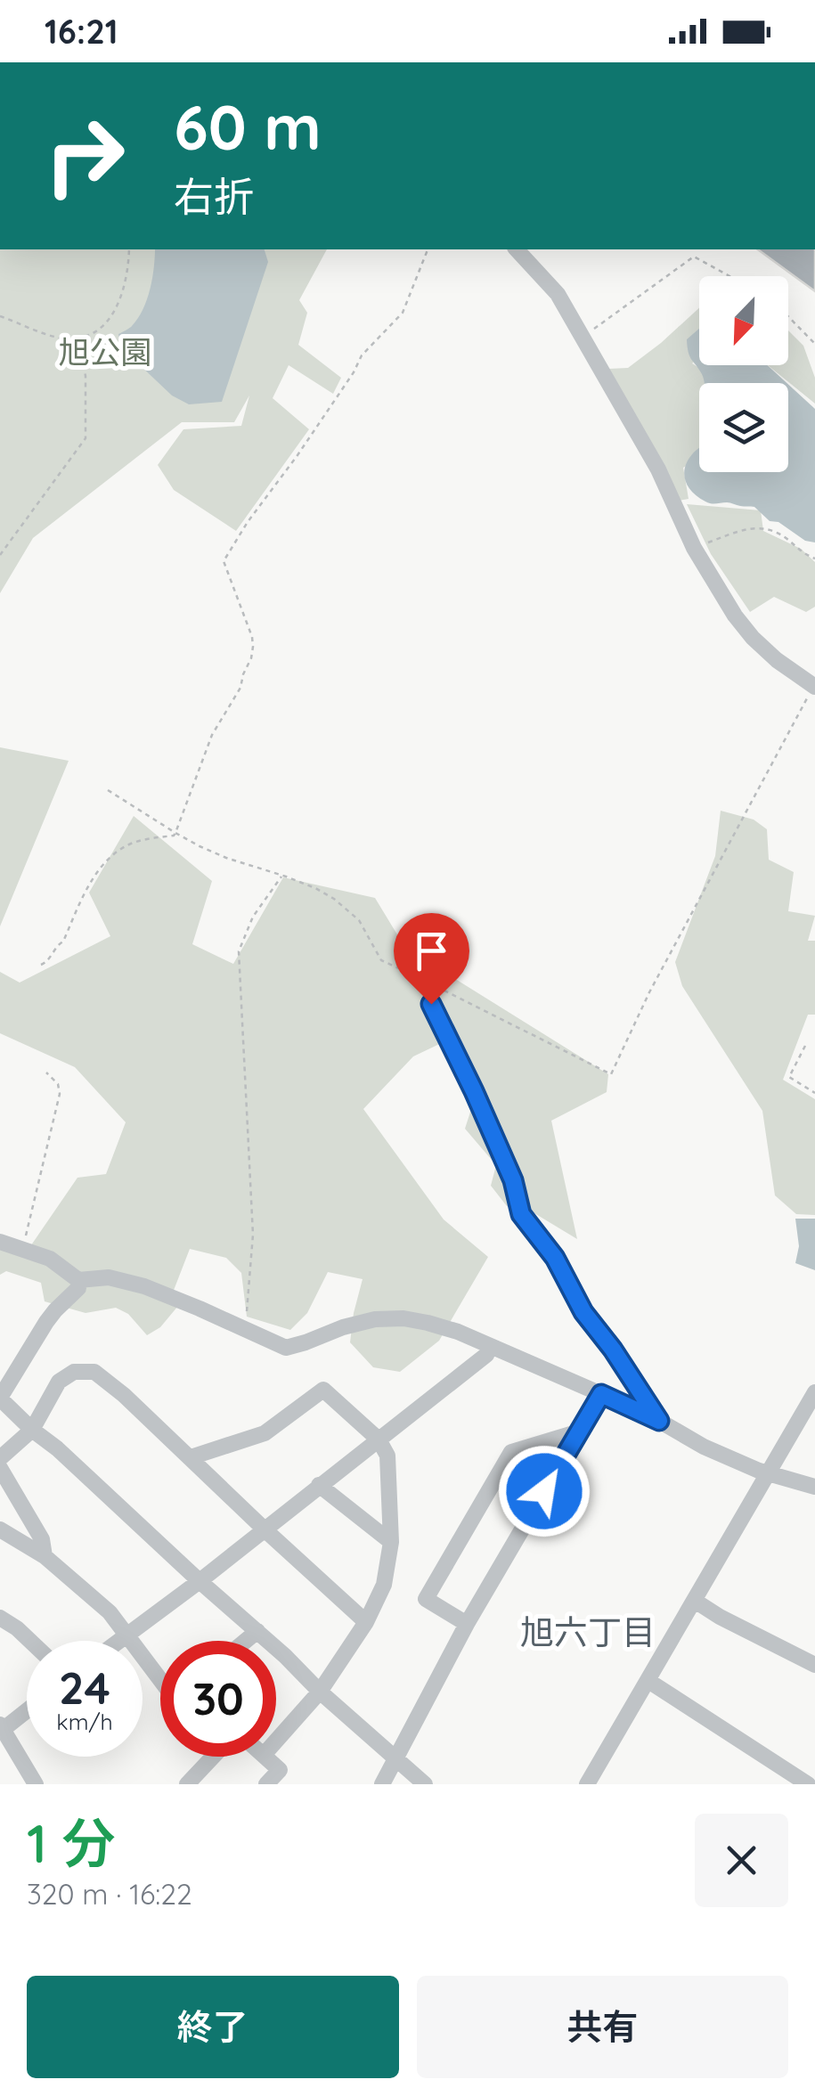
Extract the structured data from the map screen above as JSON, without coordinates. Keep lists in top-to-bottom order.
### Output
{
  "districts": ["旭六丁目"],
  "parks": ["旭公園"],
  "north": "bottom left",
  "page": {
    "status": "16:21",
    "turn": ["60 m", "右折"],
    "speed": "24 km/h",
    "limit": "30",
    "heading": ["1 分", "320 m · 16:22"],
    "buttons": ["終了", "共有"]
  }
}
